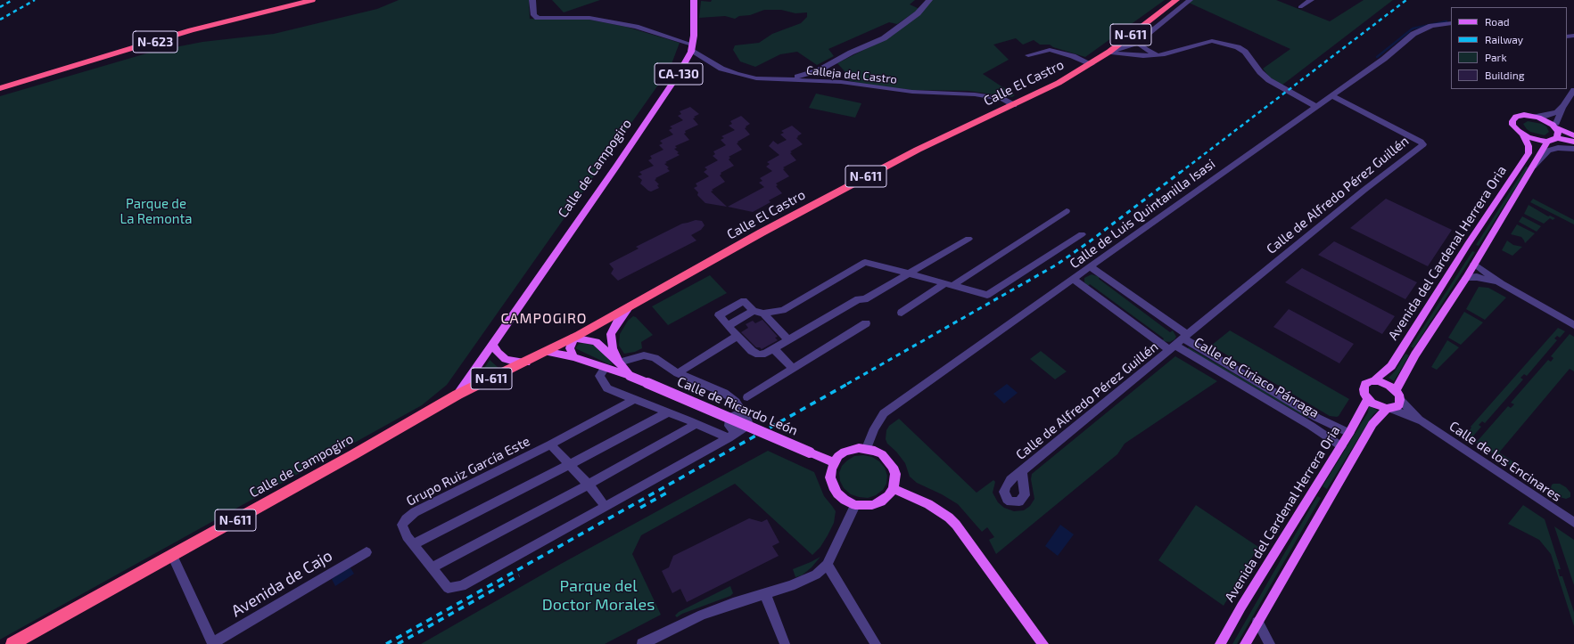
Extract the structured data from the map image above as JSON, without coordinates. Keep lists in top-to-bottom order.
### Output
{
  "streets": {
    "highway": [
      "N-611",
      "N-623",
      "Calle El Castro",
      "Calle de Campogiro"
    ],
    "main road": ["CA-130", "Avenida del Cardenal Herrera Oria", "Calle de Ricardo León"],
    "street": [
      "Calleja del Castro",
      "Calle de Alfredo Pérez Guillén",
      "Calle de Luis Quintanilla Isasi",
      "Calle de Ciriaco Párraga",
      "Calle de los Encinares",
      "Grupo Ruiz García Este",
      "Avenida de Cajo"
    ]
  },
  "crossings": [
    ["Calleja del Castro", "Calle El Castro"],
    ["Calleja del Castro", "Calle de Campogiro"],
    ["Calle El Castro", "Calle de Campogiro"],
    ["Calle El Castro", "Calle de Ricardo León"],
    ["Calle de Campogiro", "Avenida de Cajo"],
    ["Calle de Alfredo Pérez Guillén", "Calle de Luis Quintanilla Isasi"],
    ["Calle de Alfredo Pérez Guillén", "Calle de Ciriaco Párraga"],
    ["Calle de Luis Quintanilla Isasi", "Calle de Ciriaco Párraga"],
    ["Calle de Luis Quintanilla Isasi", "Calle de Ricardo León"],
    ["Avenida del Cardenal Herrera Oria", "Calle de Ciriaco Párraga"],
    ["Avenida del Cardenal Herrera Oria", "Calle de los Encinares"]
  ],
  "districts": ["CAMPOGIRO"],
  "parks": ["Parque de La Remonta", "Parque del Doctor Morales"],
  "legend": [
    "Road",
    "Railway",
    "Park",
    "Building"
  ]
}
